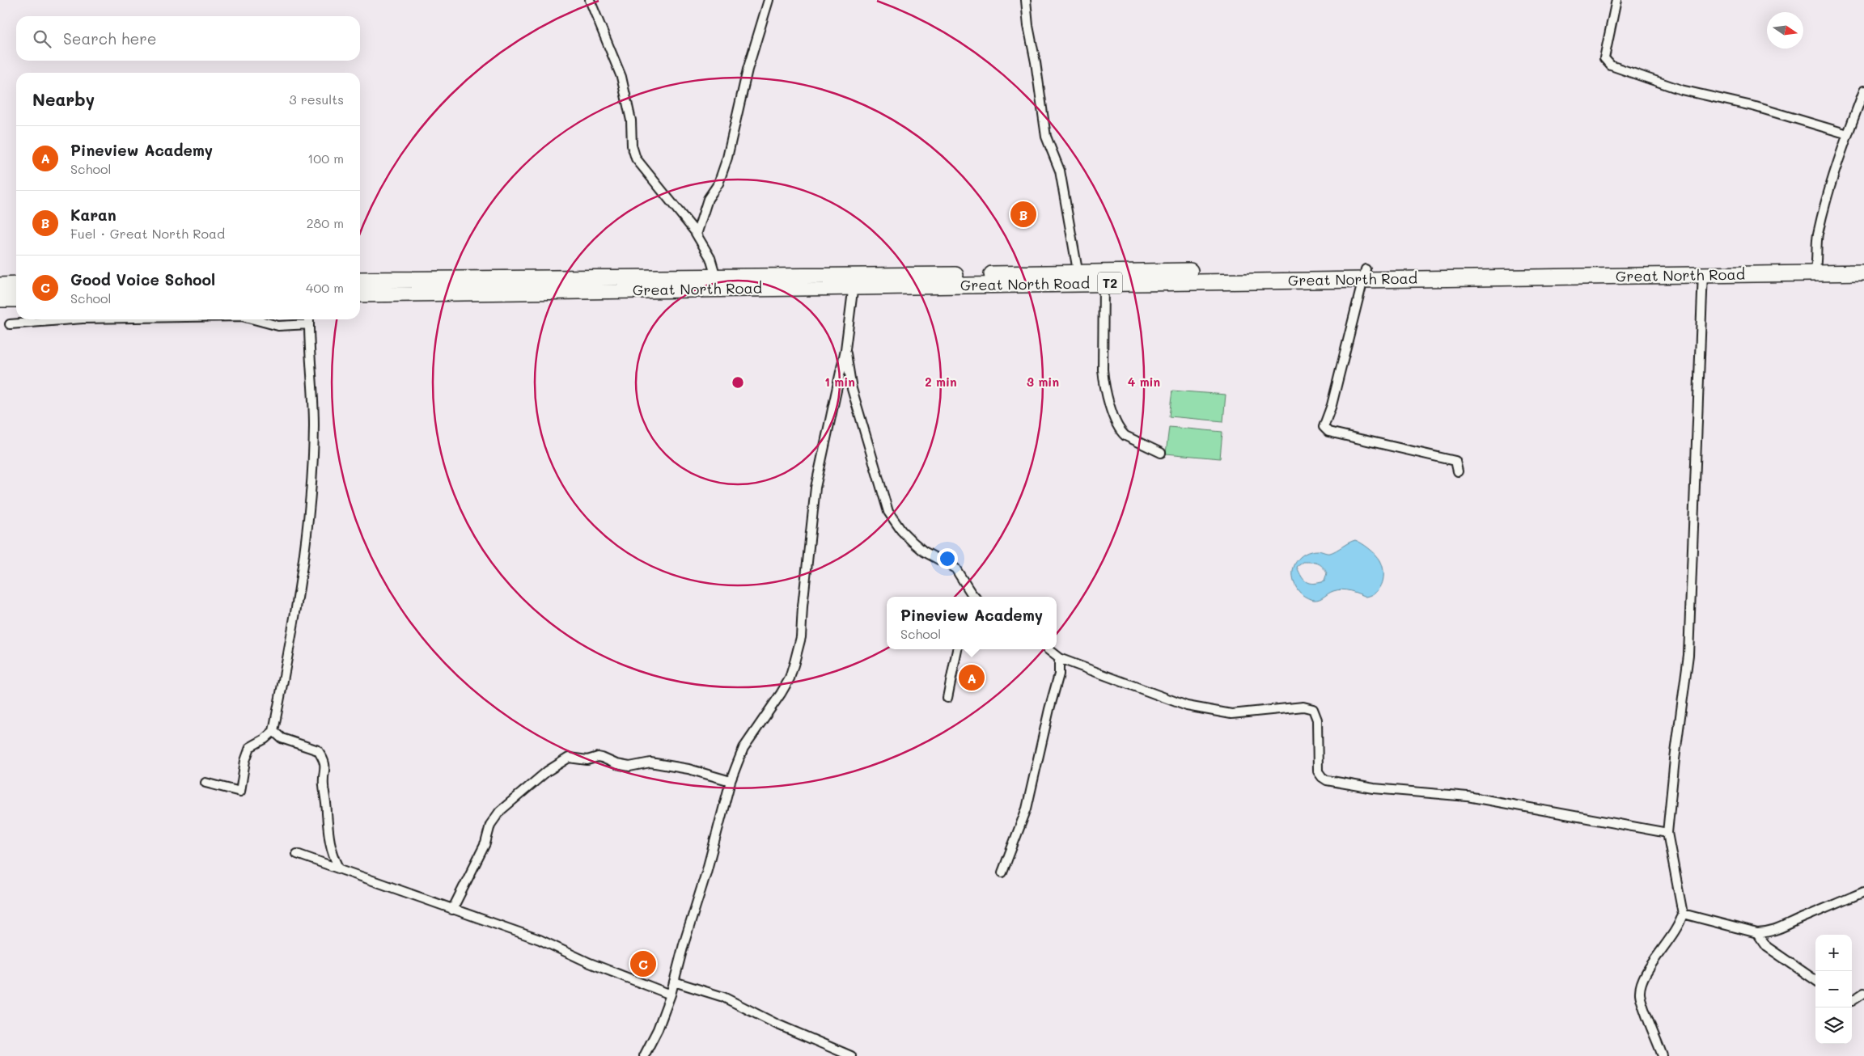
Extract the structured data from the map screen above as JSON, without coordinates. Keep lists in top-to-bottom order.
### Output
{
  "streets": {
    "highway": ["Great North Road", "T2"]
  },
  "north": "right",
  "page": {
    "search": "Search here",
    "heading": ["Nearby", "3 results"],
    "list": [
      {
        "mark": "A",
        "name": "Pineview Academy",
        "note": "School",
        "value": "100 m"
      },
      {
        "mark": "B",
        "name": "Karan",
        "note": "Fuel · Great North Road",
        "value": "280 m"
      },
      {
        "mark": "C",
        "name": "Good Voice School",
        "note": "School",
        "value": "400 m"
      }
    ],
    "pins": ["B", "A", "C"],
    "popup": ["Pineview Academy", "School"],
    "map_buttons": ["+", "−"]
  },
  "rings": [
    "1 min",
    "2 min",
    "3 min",
    "4 min"
  ]
}
